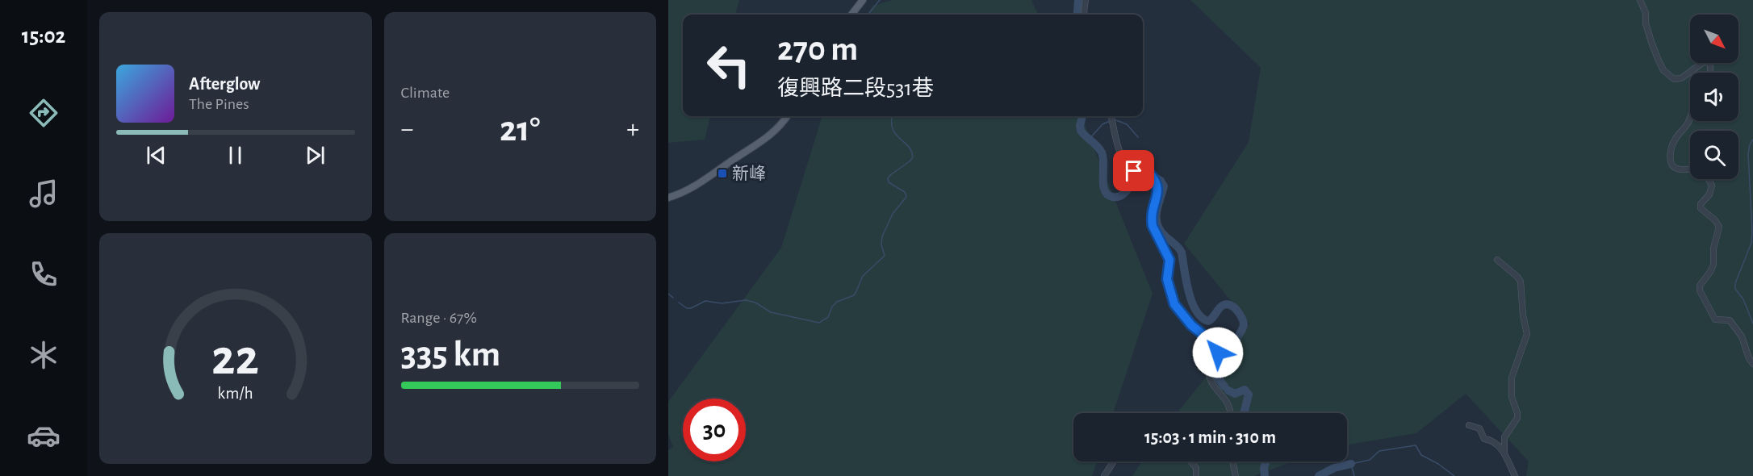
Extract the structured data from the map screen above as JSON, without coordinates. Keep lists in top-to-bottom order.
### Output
{
  "places": {
    "transit": ["新峰"]
  },
  "north": "bottom right",
  "page": {
    "tabs": "15:02",
    "tile": [
      "Climate",
      ["Range · 67%", "335 km"]
    ],
    "turn": ["270 m", "復興路二段531巷"],
    "song": ["Afterglow", "The Pines"],
    "heat": ["−", "21°", "+"],
    "limit": "30",
    "trip": "15:03 · 1 min · 310 m",
    "gauge": ["22", "km/h"]
  }
}
